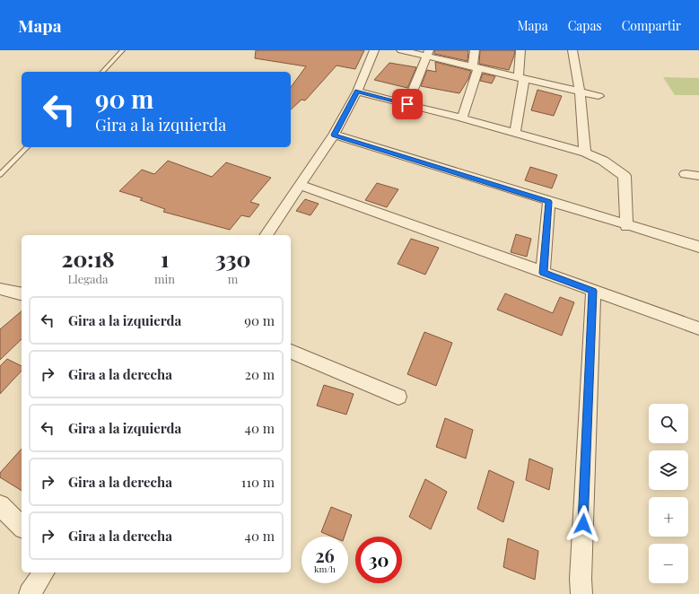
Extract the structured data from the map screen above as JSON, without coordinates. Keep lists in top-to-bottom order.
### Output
{
  "page": {
    "header": "Mapa",
    "nav": ["Mapa", "Capas", "Compartir"],
    "turn": ["90 m", "Gira a la izquierda"],
    "eta": [
      "20:18",
      "Llegada",
      "1",
      "min",
      "330",
      "m"
    ],
    "list": [
      {
        "name": "Gira a la izquierda",
        "value": "90 m"
      },
      {
        "name": "Gira a la derecha",
        "value": "20 m"
      },
      {
        "name": "Gira a la izquierda",
        "value": "40 m"
      },
      {
        "name": "Gira a la derecha",
        "value": "110 m"
      },
      {
        "name": "Gira a la derecha",
        "value": "40 m"
      }
    ],
    "map_buttons": ["+", "−"],
    "speed": "26 km/h",
    "limit": "30"
  }
}
